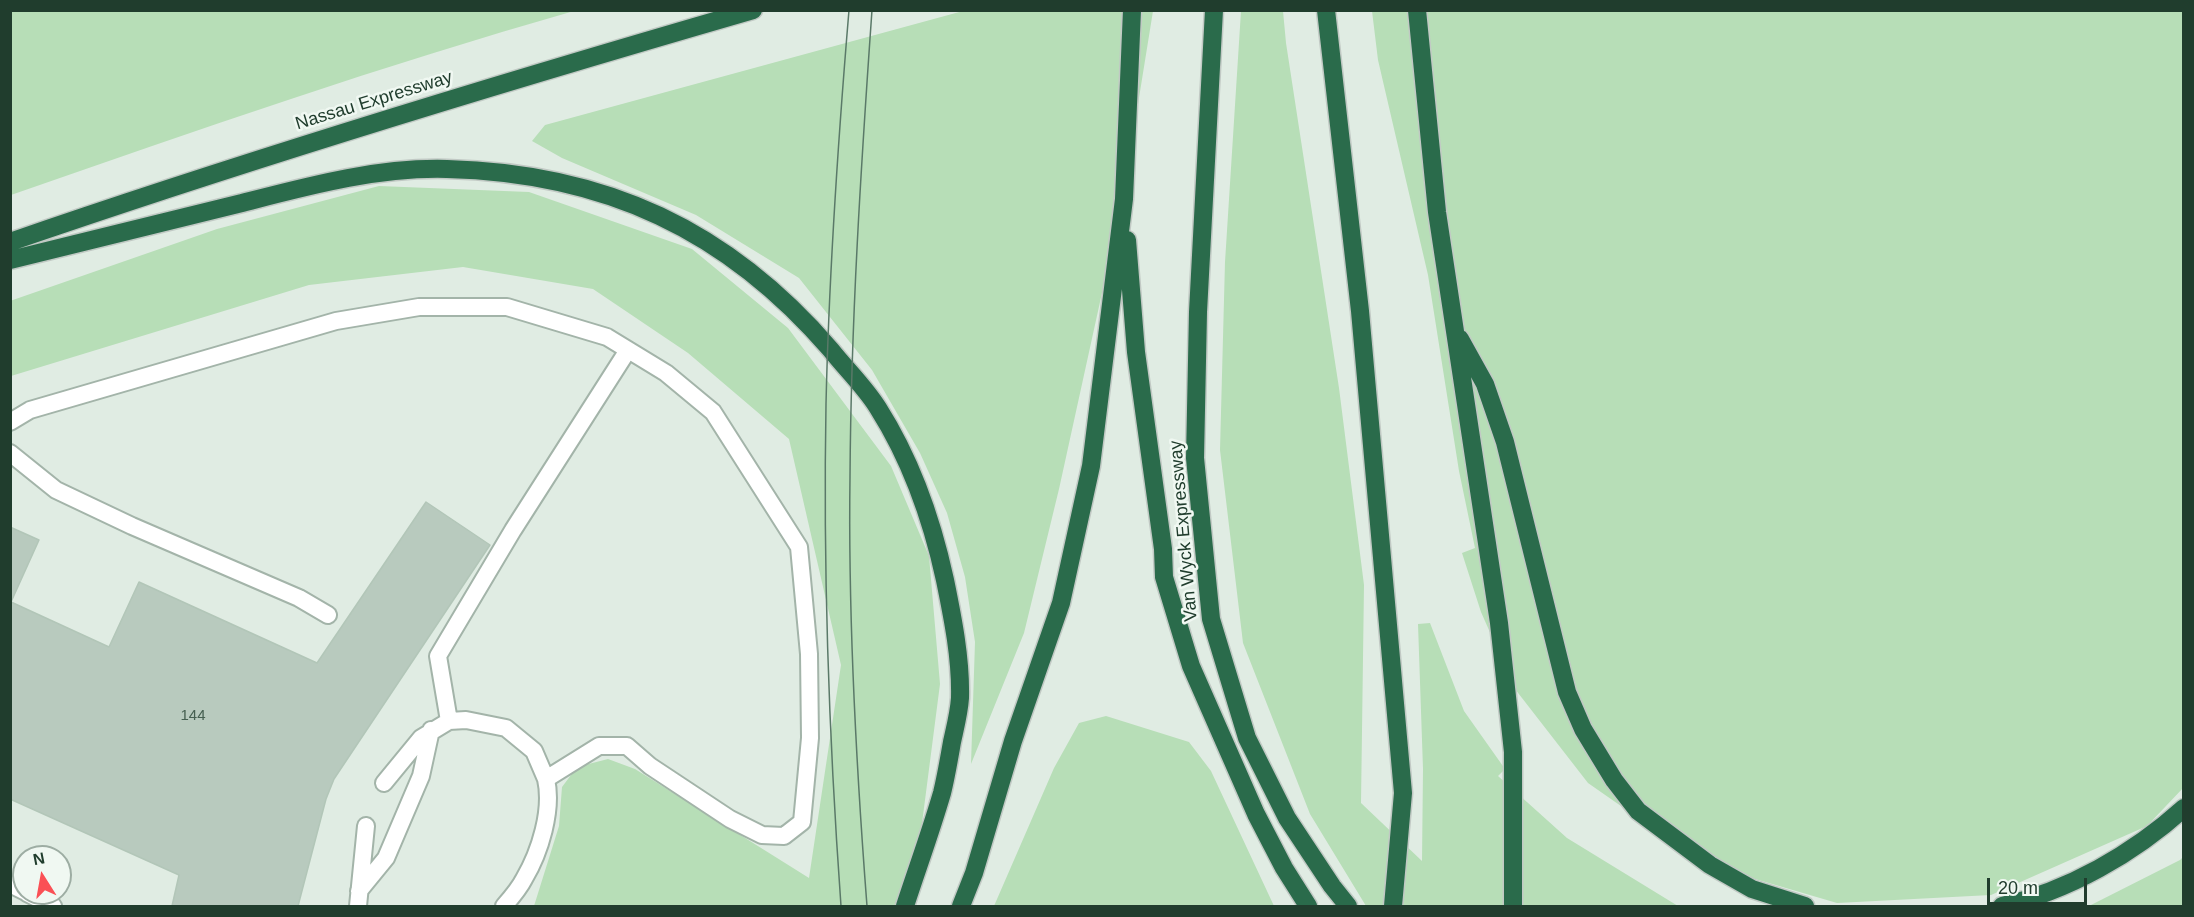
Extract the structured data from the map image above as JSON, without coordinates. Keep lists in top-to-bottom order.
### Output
{
  "streets": {
    "highway": ["Nassau Expressway", "Van Wyck Expressway"]
  },
  "house_numbers": ["144"],
  "scale_bar": "20 m",
  "north": "top"
}
